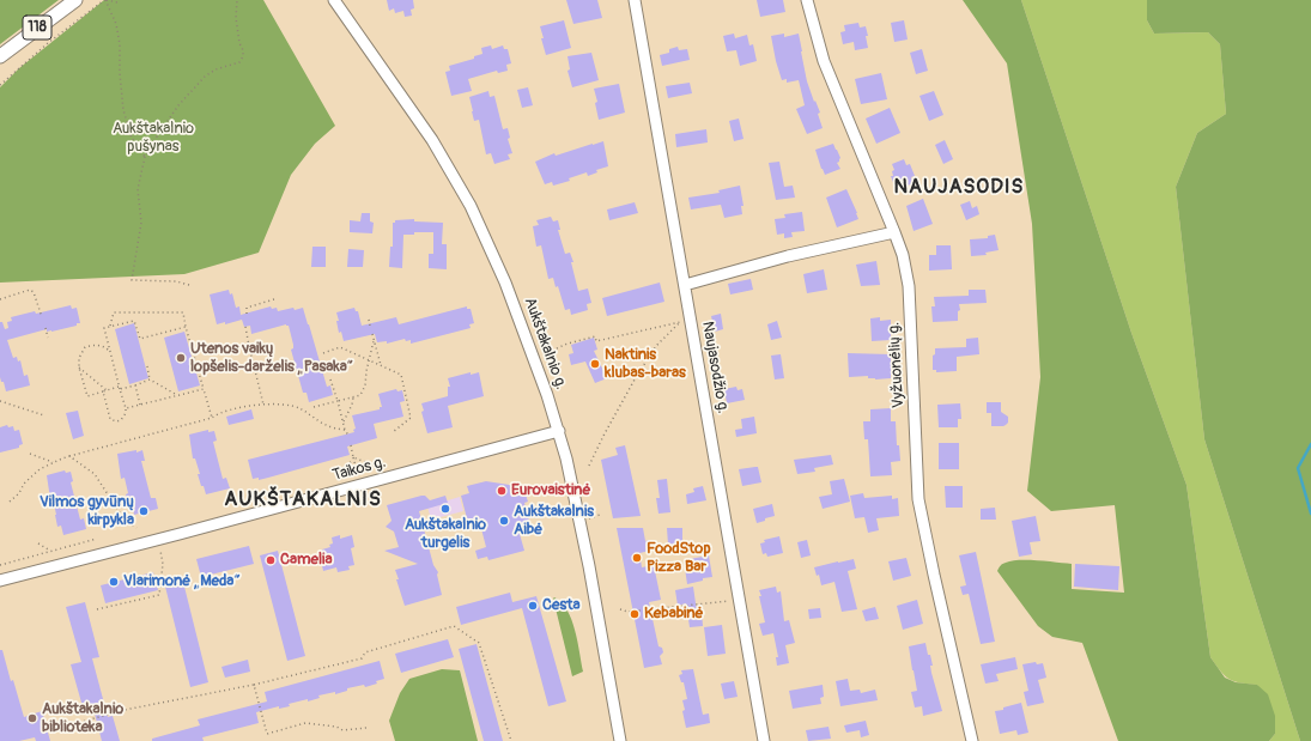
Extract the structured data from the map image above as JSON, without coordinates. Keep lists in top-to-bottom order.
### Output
{
  "streets": {
    "main road": ["118"],
    "street": [
      "Aukštakalnio g.",
      "Vyžuonėlių g.",
      "Naujasodžio g.",
      "Taikos g."
    ]
  },
  "crossings": [
    ["Aukštakalnio g.", "Taikos g."]
  ],
  "districts": ["NAUJASODIS", "AUKŠTAKALNIS"],
  "parks": ["Aukštakalnio pušynas"],
  "places": [
    "Utenos vaikų lopšelis-darželis „Pasaka“",
    "Naktinis klubas-baras",
    "Eurovaistinė",
    "Aukštakalnio turgelis",
    "Vilmos gyvūnų kirpykla",
    "Aukštakalnis Aibė",
    "FoodStop Pizza Bar",
    "Camelia",
    "Vlarimonė „Meda“",
    "Cesta",
    "Kebabinė",
    "Aukštakalnio biblioteka"
  ]
}
